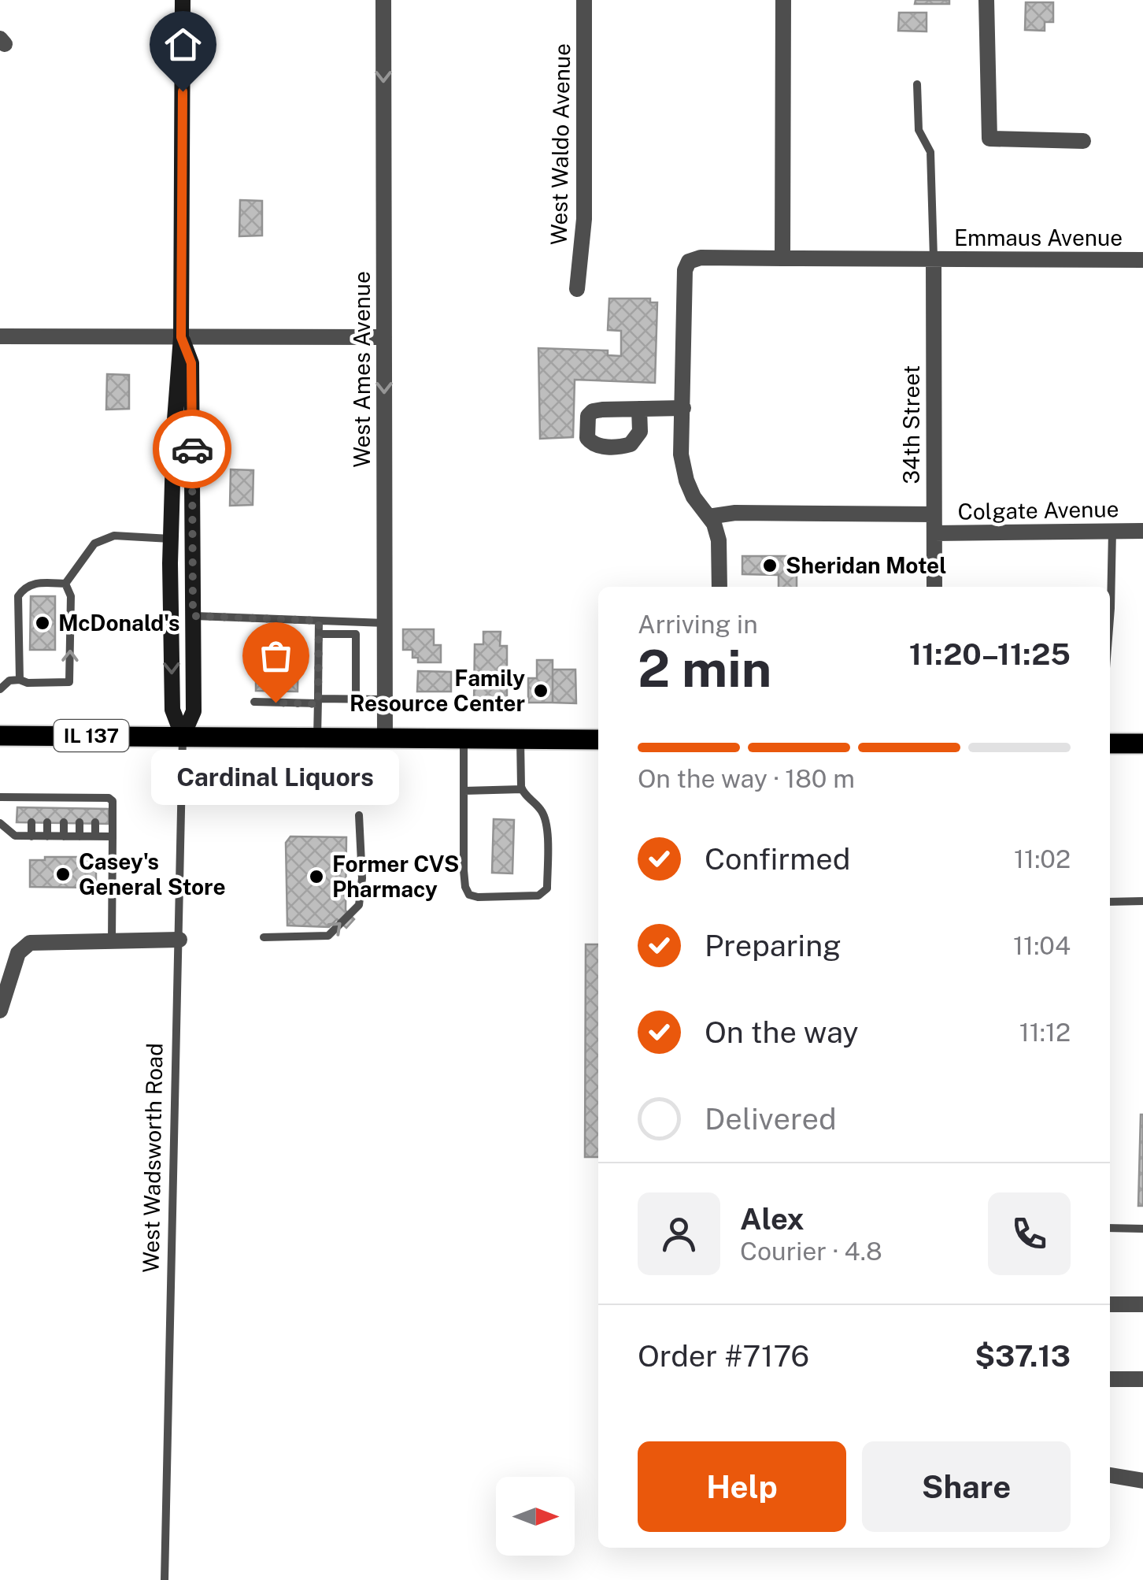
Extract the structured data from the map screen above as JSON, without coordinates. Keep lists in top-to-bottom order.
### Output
{
  "streets": {
    "main road": ["IL 137", "West Wadsworth Road"],
    "street": [
      "West Waldo Avenue",
      "Emmaus Avenue",
      "West Ames Avenue",
      "34th Street",
      "Colgate Avenue"
    ]
  },
  "crossings": [
    ["Emmaus Avenue", "34th Street"],
    ["West Ames Avenue", "IL 137"],
    ["34th Street", "Colgate Avenue"],
    ["IL 137", "West Wadsworth Road"]
  ],
  "one_way": ["West Ames Avenue"],
  "places": [
    "Sheridan Motel",
    "McDonald's",
    "Family Resource Center",
    "Cardinal Liquors",
    "Casey's General Store",
    "Former CVS Pharmacy"
  ],
  "north": "right",
  "page": {
    "heading": ["2 min", "Arriving in", "11:20–11:25"],
    "panel": [
      "Alex",
      "Courier · 4.8",
      "Order #7176",
      "$37.13"
    ],
    "bar": "On the way · 180 m",
    "bubble": "Cardinal Liquors",
    "list": [
      ["Confirmed", "11:02"],
      ["Preparing", "11:04"],
      ["On the way", "11:12"],
      "Delivered"
    ],
    "buttons": ["Help", "Share"]
  }
}
